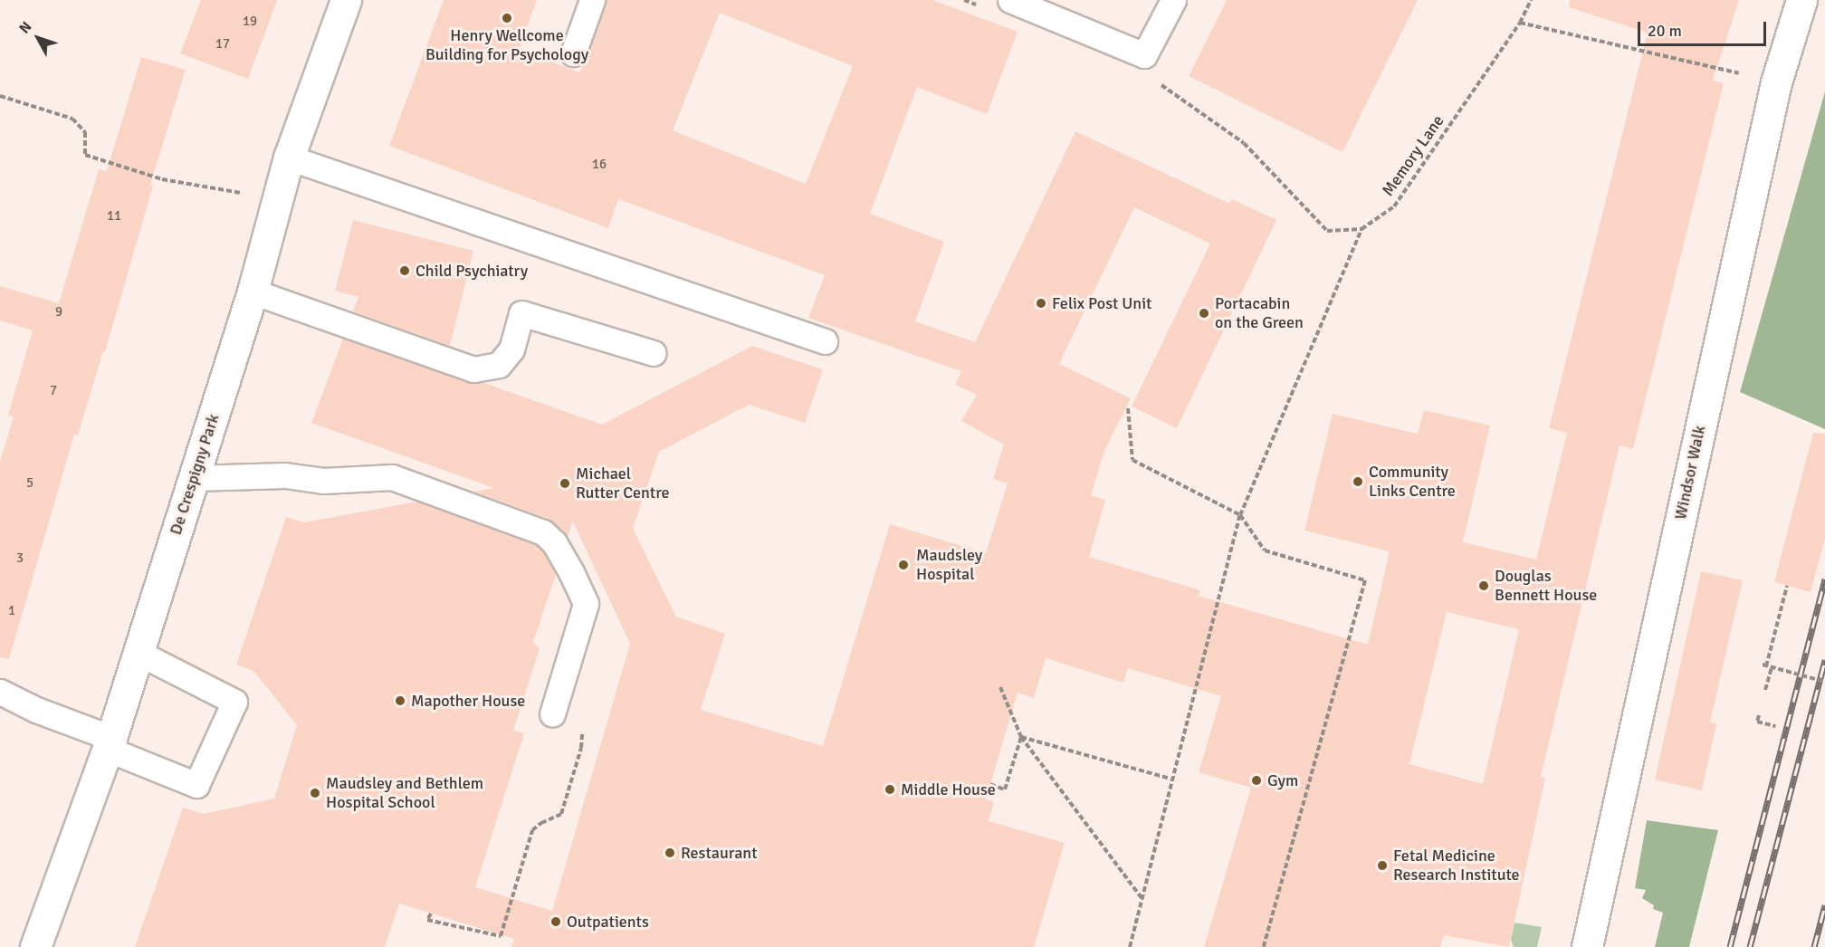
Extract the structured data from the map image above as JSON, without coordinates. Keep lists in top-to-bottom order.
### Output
{
  "streets": {
    "street": ["Windsor Walk", "De Crespigny Park"],
    "path": ["Memory Lane"]
  },
  "places": [
    "Henry Wellcome Building for Psychology",
    "Child Psychiatry",
    "Felix Post Unit",
    "Portacabin on the Green",
    "Community Links Centre",
    "Michael Rutter Centre",
    "Maudsley Hospital",
    "Douglas Bennett House",
    "Mapother House",
    "Gym",
    "Middle House",
    "Maudsley and Bethlem Hospital School",
    "Restaurant",
    "Fetal Medicine Research Institute",
    "Outpatients"
  ],
  "house_numbers": [
    "19",
    "17",
    "16",
    "11",
    "9",
    "7",
    "5",
    "3",
    "1"
  ],
  "scale_bar": "20 m",
  "north": "top left"
}
